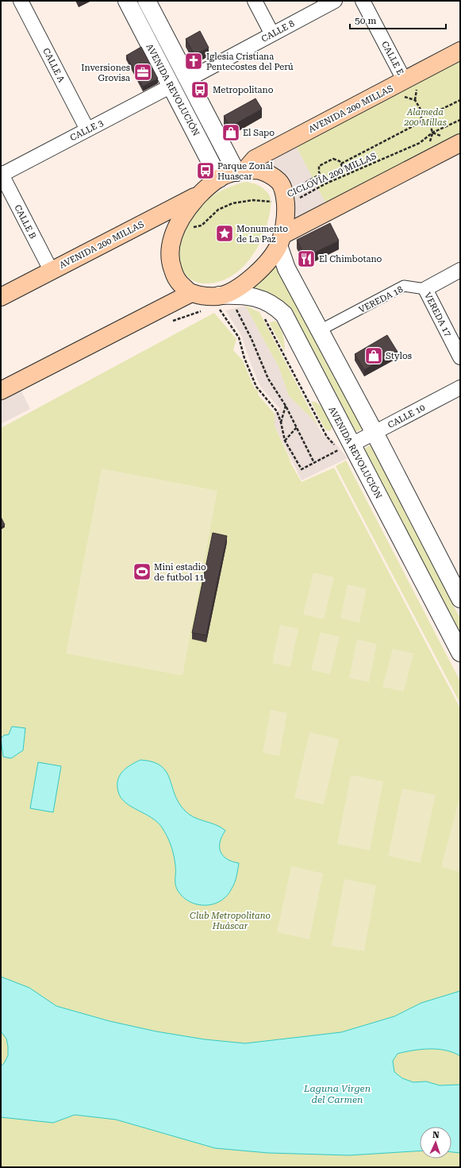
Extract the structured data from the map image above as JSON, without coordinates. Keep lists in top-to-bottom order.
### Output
{
  "streets": {
    "main road": ["AVENIDA 200 MILLAS"],
    "street": [
      "CALLE 8",
      "CALLE E",
      "CALLE A",
      "AVENIDA REVOLUCIÓN",
      "CALLE 3",
      "CALLE B",
      "VEREDA 18",
      "VEREDA 17",
      "CALLE 10"
    ],
    "path": ["CICLOVÍA 200 MILLAS"]
  },
  "crossings": [
    ["CALLE 8", "AVENIDA REVOLUCIÓN"],
    ["CALLE E", "AVENIDA 200 MILLAS"],
    ["CALLE A", "CALLE 3"],
    ["AVENIDA REVOLUCIÓN", "AVENIDA 200 MILLAS"],
    ["AVENIDA REVOLUCIÓN", "CALLE 3"],
    ["AVENIDA REVOLUCIÓN", "CALLE 10"],
    ["AVENIDA 200 MILLAS", "CALLE B"],
    ["CALLE 3", "CALLE B"],
    ["VEREDA 18", "VEREDA 17"]
  ],
  "water": ["Laguna Virgen del Carmen"],
  "parks": ["Alameda 200 Millas", "Club Metropolitano Huáscar"],
  "places": {
    "church": ["Iglesia Cristiana Pentecostes del Perú"],
    "office": ["Inversiones Grovisa"],
    "bus stop": ["Metropolitano", "Parque Zonal Huascar"],
    "shop": ["El Sapo", "Stylos"],
    "place": ["Monumento de La Paz"],
    "restaurant": ["El Chimbotano"],
    "sports": ["Mini estadio de futbol 11"]
  },
  "scale_bar": "50 m",
  "north": "top"
}
